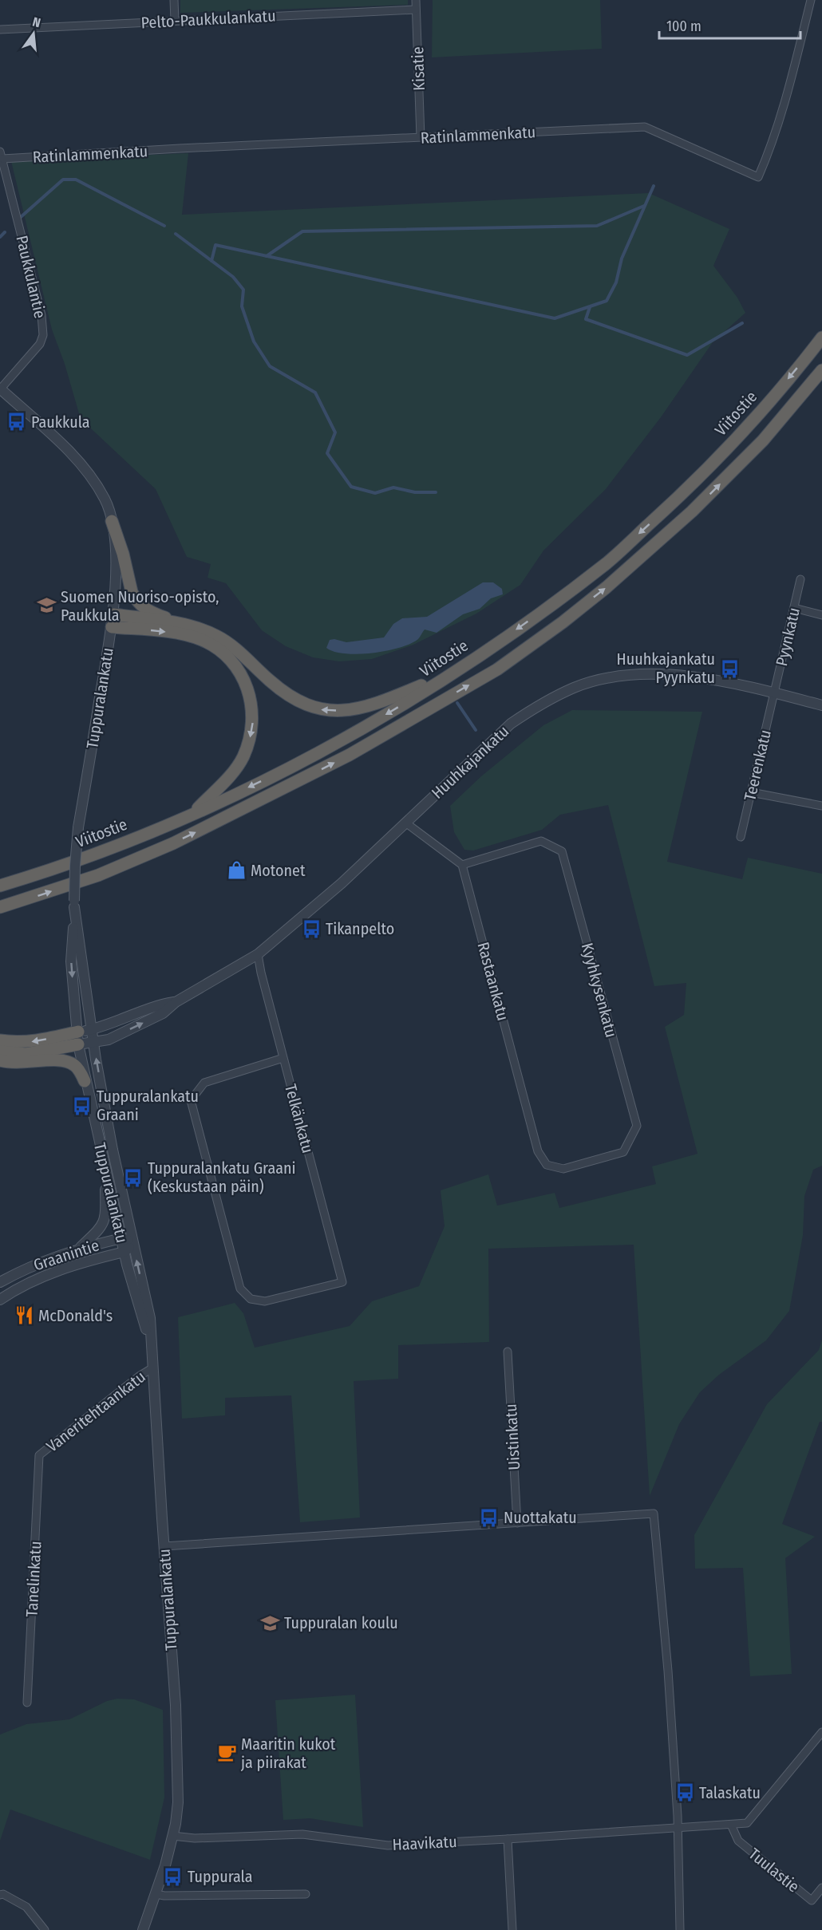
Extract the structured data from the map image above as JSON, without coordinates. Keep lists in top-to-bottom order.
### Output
{
  "streets": {
    "highway": ["Viitostie"],
    "street": [
      "Pelto-Paukkulankatu",
      "Kisatie",
      "Ratinlammenkatu",
      "Paukkulantie",
      "Pyynkatu",
      "Tuppuralankatu",
      "Huuhkajankatu",
      "Teerenkatu",
      "Rastaankatu",
      "Kyyhkysenkatu",
      "Telkänkatu",
      "Graanintie",
      "Vaneritehtaankatu",
      "Uistinkatu",
      "Tanelinkatu",
      "Haavikatu",
      "Tuulastie"
    ]
  },
  "crossings": [
    ["Pelto-Paukkulankatu", "Kisatie"],
    ["Kisatie", "Ratinlammenkatu"],
    ["Ratinlammenkatu", "Paukkulantie"],
    ["Paukkulantie", "Tuppuralankatu"],
    ["Pyynkatu", "Huuhkajankatu"],
    ["Pyynkatu", "Teerenkatu"],
    ["Tuppuralankatu", "Huuhkajankatu"],
    ["Tuppuralankatu", "Graanintie"],
    ["Tuppuralankatu", "Vaneritehtaankatu"],
    ["Tuppuralankatu", "Haavikatu"],
    ["Huuhkajankatu", "Teerenkatu"],
    ["Huuhkajankatu", "Telkänkatu"],
    ["Rastaankatu", "Kyyhkysenkatu"],
    ["Vaneritehtaankatu", "Tanelinkatu"],
    ["Haavikatu", "Tuulastie"]
  ],
  "places": {
    "bus stop": [
      "Paukkula",
      "Huuhkajankatu Pyynkatu",
      "Tikanpelto",
      "Tuppuralankatu Graani",
      "Tuppuralankatu Graani (Keskustaan päin)",
      "Nuottakatu",
      "Talaskatu",
      "Tuppurala"
    ],
    "school or university": ["Suomen Nuoriso-opisto, Paukkula", "Tuppuralan koulu"],
    "shop": ["Motonet"],
    "restaurant": ["McDonald's"],
    "cafe": ["Maaritin kukot ja piirakat"]
  },
  "scale_bar": "100 m",
  "north": "top"
}
